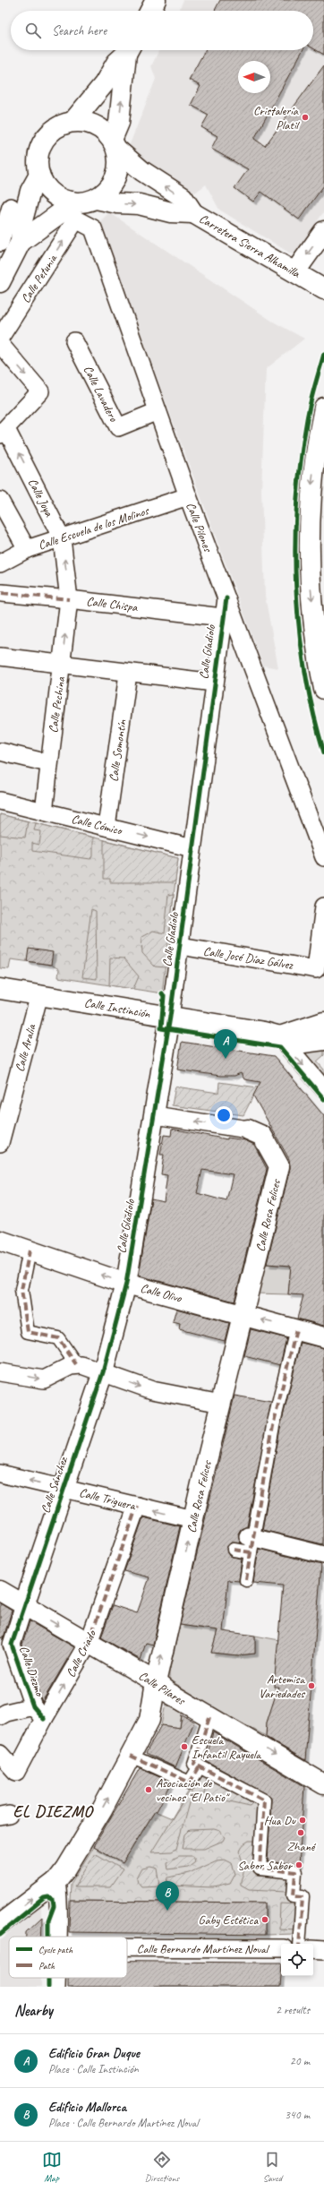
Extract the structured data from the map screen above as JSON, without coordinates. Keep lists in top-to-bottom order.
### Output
{
  "streets": {
    "main road": [
      "Carretera Sierra Alhamilla",
      "Calle Gladiolo",
      "Calle Instinción",
      "Calle Rosa Felices",
      "Calle Olivo",
      "Calle Sánchez",
      "Calle Pilares"
    ],
    "street": [
      "Calle Petunia",
      "Calle Lavadero",
      "Calle Joya",
      "Calle Pilones",
      "Calle Escuela de los Molinos",
      "Calle Chispa",
      "Calle Pechina",
      "Calle Somontín",
      "Calle Cómico",
      "Calle José Díaz Gálvez",
      "Calle Aralia",
      "Calle Triguera",
      "Calle Criado",
      "Calle Diezmo",
      "Calle Bernardo Martínez Noval"
    ]
  },
  "crossings": [
    ["Carretera Sierra Alhamilla", "Calle Petunia"],
    ["Carretera Sierra Alhamilla", "Calle Pilones"],
    ["Calle Petunia", "Calle Pilones"],
    ["Calle Lavadero", "Calle Pilones"],
    ["Calle Joya", "Calle Escuela de los Molinos"],
    ["Calle Joya", "Calle Chispa"],
    ["Calle Joya", "Calle Pechina"],
    ["Calle Pilones", "Calle Escuela de los Molinos"],
    ["Calle Pilones", "Calle Gladiolo"],
    ["Calle Chispa", "Calle Gladiolo"],
    ["Calle Chispa", "Calle Pechina"],
    ["Calle Gladiolo", "Calle Cómico"],
    ["Calle Gladiolo", "Calle José Díaz Gálvez"],
    ["Calle Gladiolo", "Calle Instinción"],
    ["Calle Gladiolo", "Calle Rosa Felices"],
    ["Calle Gladiolo", "Calle Olivo"],
    ["Calle Gladiolo", "Calle Sánchez"],
    ["Calle Pechina", "Calle Cómico"],
    ["Calle Somontín", "Calle Cómico"],
    ["Calle Instinción", "Calle Aralia"],
    ["Calle Rosa Felices", "Calle Olivo"],
    ["Calle Rosa Felices", "Calle Triguera"],
    ["Calle Rosa Felices", "Calle Pilares"],
    ["Calle Sánchez", "Calle Triguera"],
    ["Calle Sánchez", "Calle Diezmo"],
    ["Calle Sánchez", "Calle Pilares"],
    ["Calle Triguera", "Calle Criado"],
    ["Calle Criado", "Calle Diezmo"],
    ["Calle Criado", "Calle Pilares"],
    ["Calle Diezmo", "Calle Pilares"]
  ],
  "one_way": [
    "Calle Petunia",
    "Calle Cómico",
    "Calle Olivo",
    "Calle Pilares"
  ],
  "districts": ["EL DIEZMO"],
  "places": [
    "Cristalería Platil",
    "Artemisa Variedades",
    "Escuela Infantil Rayuela",
    "Asociación de vecinos \"El Patio\"",
    "Hua Du",
    "Zhané",
    "Sabor Sabor",
    "Gaby Estética"
  ],
  "legend": ["Cycle path", "Path"],
  "north": "left",
  "page": {
    "search": "Search here",
    "pins": ["A", "B"],
    "heading": ["Nearby", "2 results"],
    "list": [
      {
        "mark": "A",
        "name": "Edificio Gran Duque",
        "note": "Place · Calle Instinción",
        "value": "20 m"
      },
      {
        "mark": "B",
        "name": "Edificio Mallorca",
        "note": "Place · Calle Bernardo Martínez Noval",
        "value": "340 m"
      }
    ],
    "nav": ["Map", "Directions", "Saved"]
  }
}
